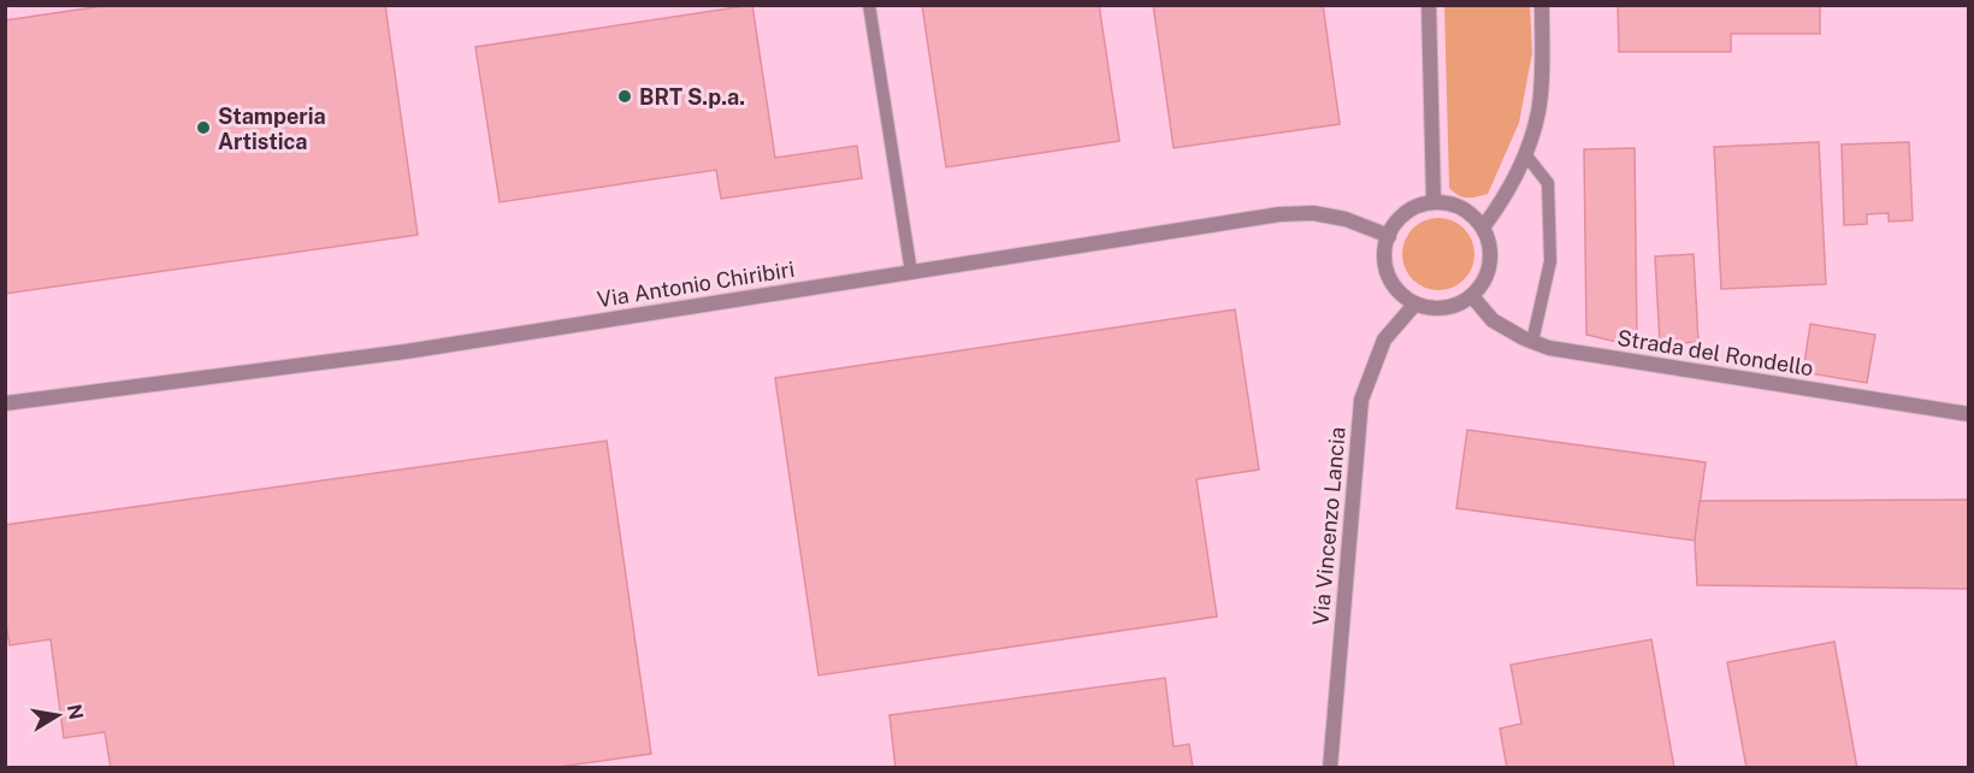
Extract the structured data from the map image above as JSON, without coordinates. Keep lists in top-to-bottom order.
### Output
{
  "streets": {
    "street": ["Via Antonio Chiribiri", "Strada del Rondello", "Via Vincenzo Lancia"]
  },
  "crossings": [
    ["Via Antonio Chiribiri", "Strada del Rondello"],
    ["Via Antonio Chiribiri", "Via Vincenzo Lancia"],
    ["Strada del Rondello", "Via Vincenzo Lancia"]
  ],
  "places": ["BRT S.p.a.", "Stamperia Artistica"],
  "north": "right"
}
